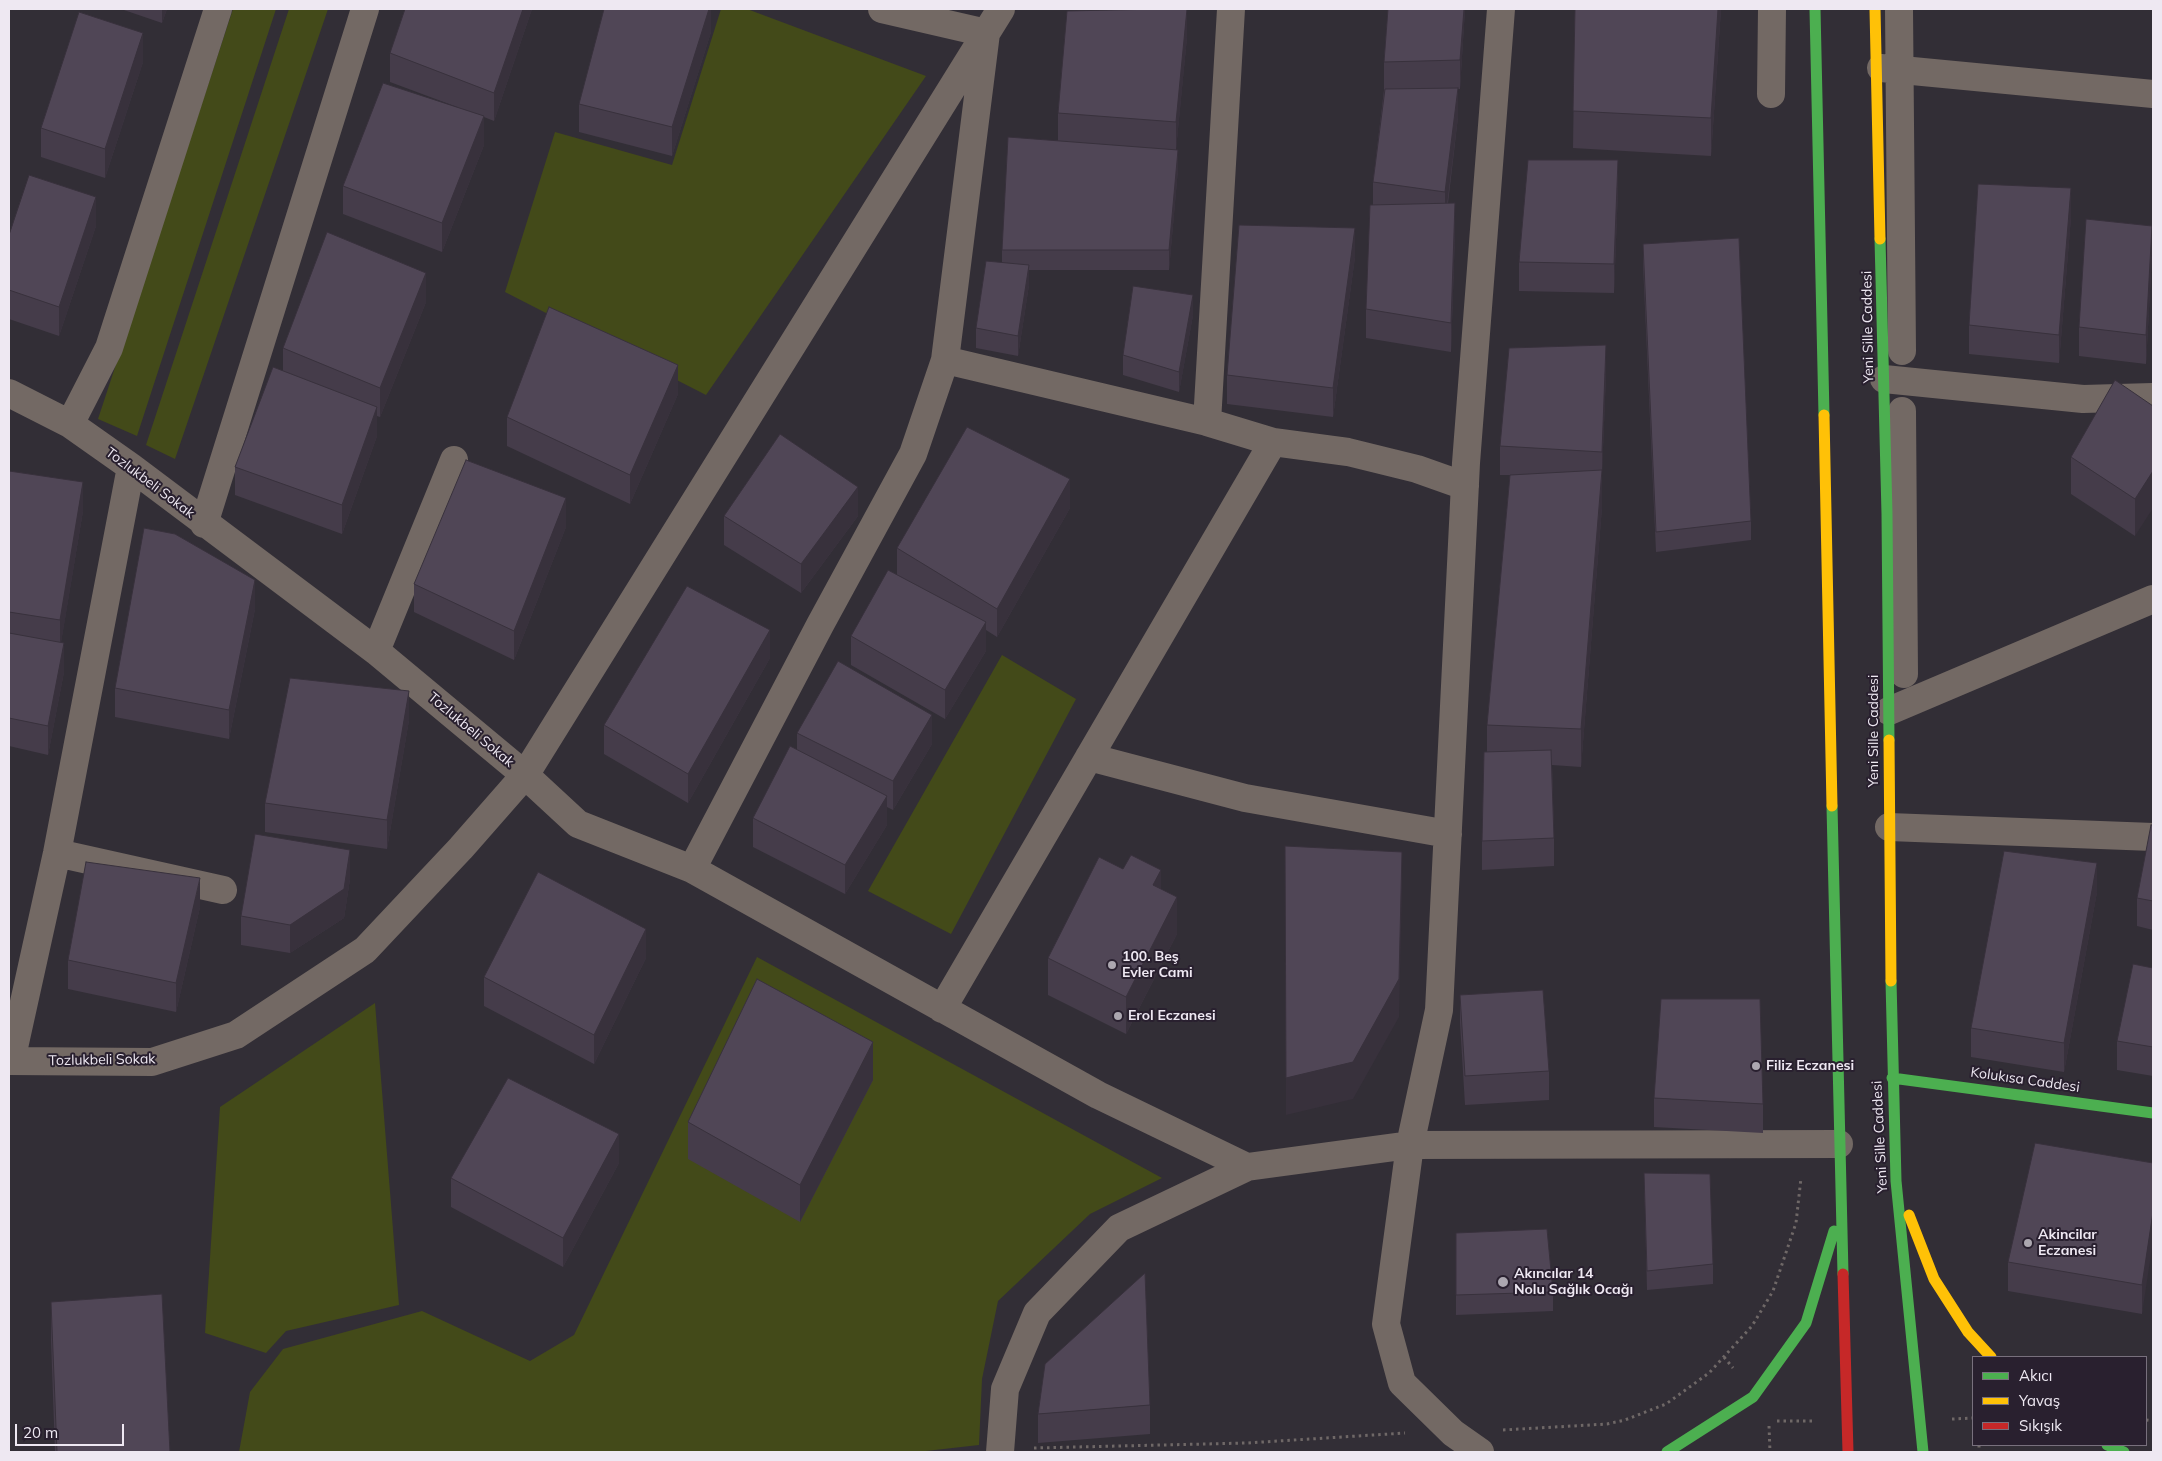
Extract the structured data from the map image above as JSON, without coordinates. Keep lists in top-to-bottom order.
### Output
{
  "streets": {
    "main road": ["Yeni Sille Caddesi", "Kolukısa Caddesi"],
    "street": ["Tozlukbeli Sokak"]
  },
  "crossings": [
    ["Yeni Sille Caddesi", "Kolukısa Caddesi"]
  ],
  "places": [
    "100. Beş Evler Cami",
    "Erol Eczanesi",
    "Filiz Eczanesi",
    "Akincilar Eczanesi",
    "Akıncılar 14 Nolu Sağlık Ocağı"
  ],
  "legend": ["Akıcı", "Yavaş", "Sıkışık"],
  "scale_bar": "20 m"
}
